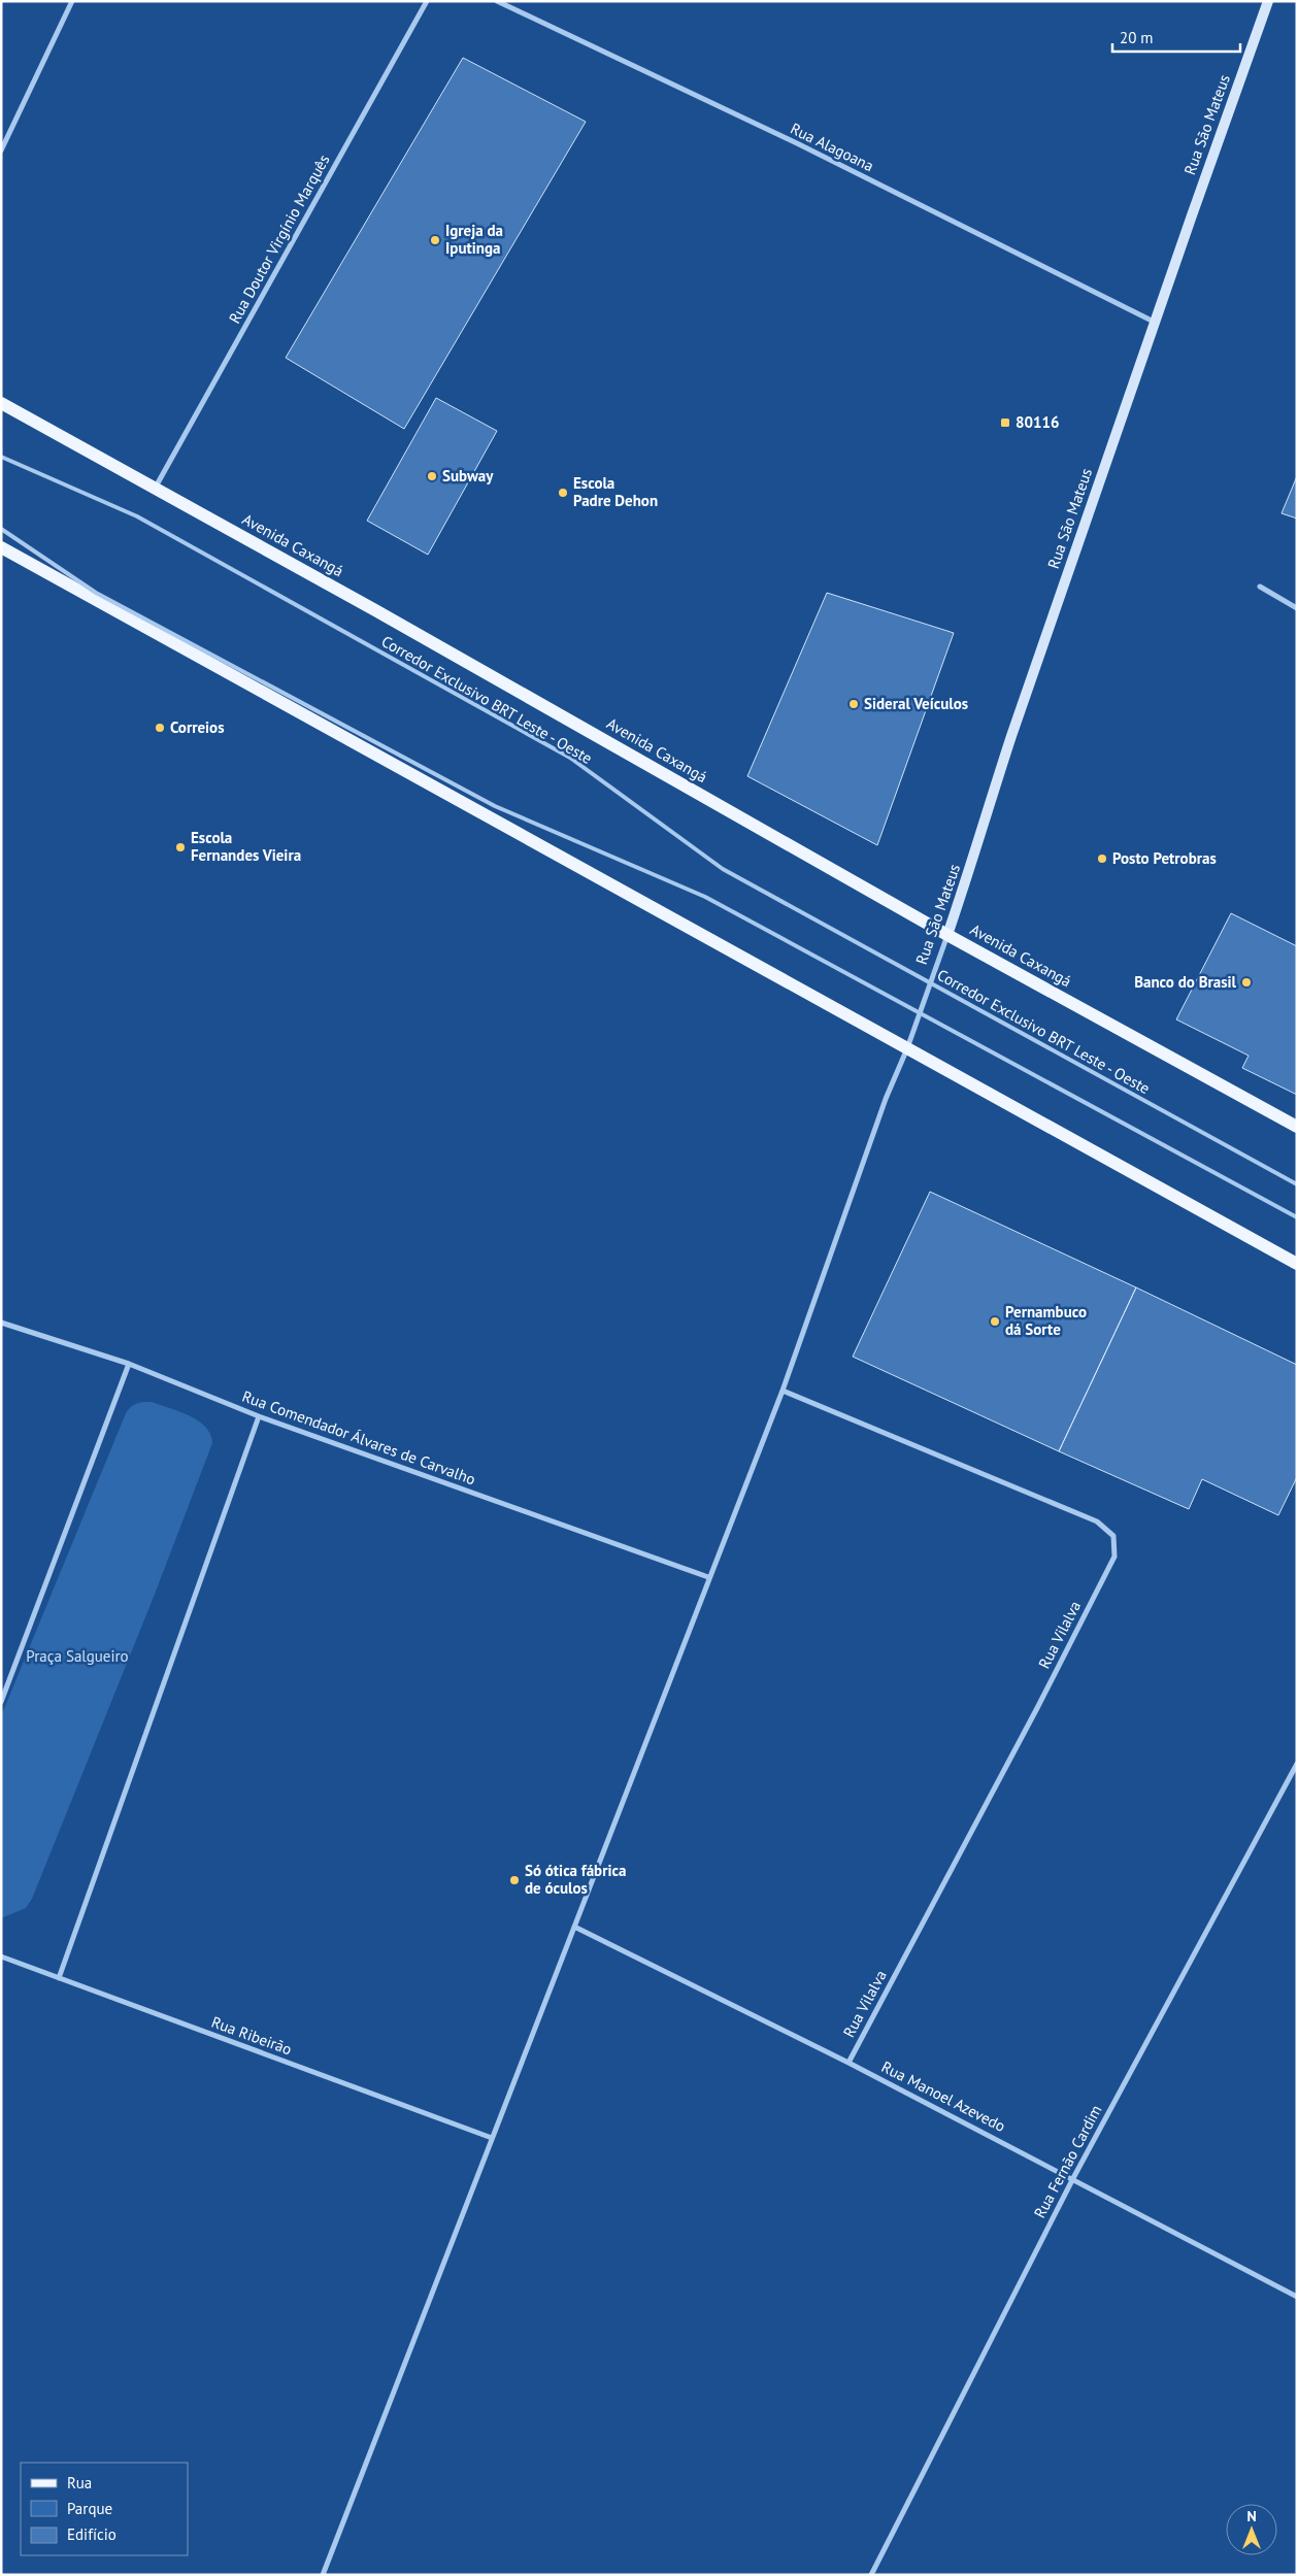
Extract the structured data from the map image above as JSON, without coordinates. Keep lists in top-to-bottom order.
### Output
{
  "streets": {
    "main road": ["Avenida Caxangá"],
    "street": [
      "Rua São Mateus",
      "Rua Alagoana",
      "Rua Doutor Virgínio Marquês",
      "Rua Comendador Álvares de Carvalho",
      "Rua Vilalva",
      "Rua Ribeirão",
      "Rua Manoel Azevedo",
      "Rua Fernão Cardim"
    ],
    "lane": ["Corredor Exclusivo BRT Leste - Oeste"]
  },
  "crossings": [
    ["Rua São Mateus", "Rua Alagoana"],
    ["Rua São Mateus", "Avenida Caxangá"],
    ["Rua São Mateus", "Rua Comendador Álvares de Carvalho"],
    ["Rua São Mateus", "Rua Vilalva"],
    ["Rua São Mateus", "Rua Ribeirão"],
    ["Rua São Mateus", "Rua Manoel Azevedo"],
    ["Rua Doutor Virgínio Marquês", "Avenida Caxangá"],
    ["Rua Vilalva", "Rua Manoel Azevedo"],
    ["Rua Manoel Azevedo", "Rua Fernão Cardim"]
  ],
  "parks": ["Praça Salgueiro"],
  "places": {
    "other": [
      "Igreja da Iputinga",
      "Subway",
      "Escola Padre Dehon",
      "Sideral Veículos",
      "Correios",
      "Escola Fernandes Vieira",
      "Posto Petrobras",
      "Banco do Brasil",
      "Pernambuco dá Sorte",
      "Só ótica fábrica de óculos"
    ],
    "transit": ["80116"]
  },
  "legend": ["Rua", "Parque", "Edifício"],
  "scale_bar": "20 m",
  "north": "top"
}
